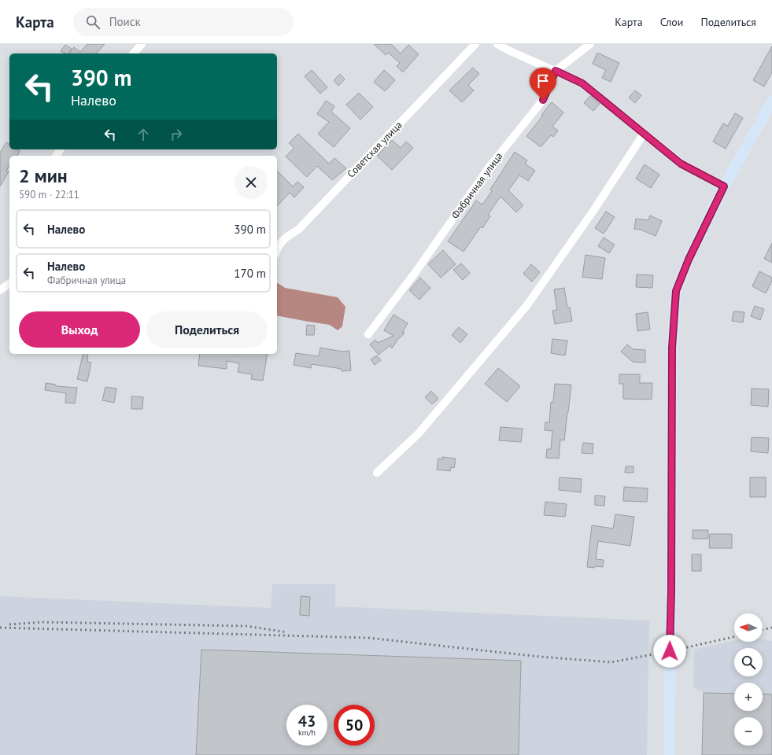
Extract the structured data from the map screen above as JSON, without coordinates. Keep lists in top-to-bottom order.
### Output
{
  "streets": {
    "street": ["Советская улица", "Фабричная улица"]
  },
  "north": "left",
  "page": {
    "header": "Карта",
    "search": "Поиск",
    "nav": ["Карта", "Слои", "Поделиться"],
    "turn": ["390 m", "Налево"],
    "heading": ["2 мин", "590 m · 22:11"],
    "list": [
      {
        "name": "Налево",
        "value": "390 m"
      },
      {
        "name": "Налево",
        "note": "Фабричная улица",
        "value": "170 m"
      }
    ],
    "buttons": ["Выход", "Поделиться"],
    "map_buttons": ["+", "−"],
    "speed": "43 km/h",
    "limit": "50"
  }
}
